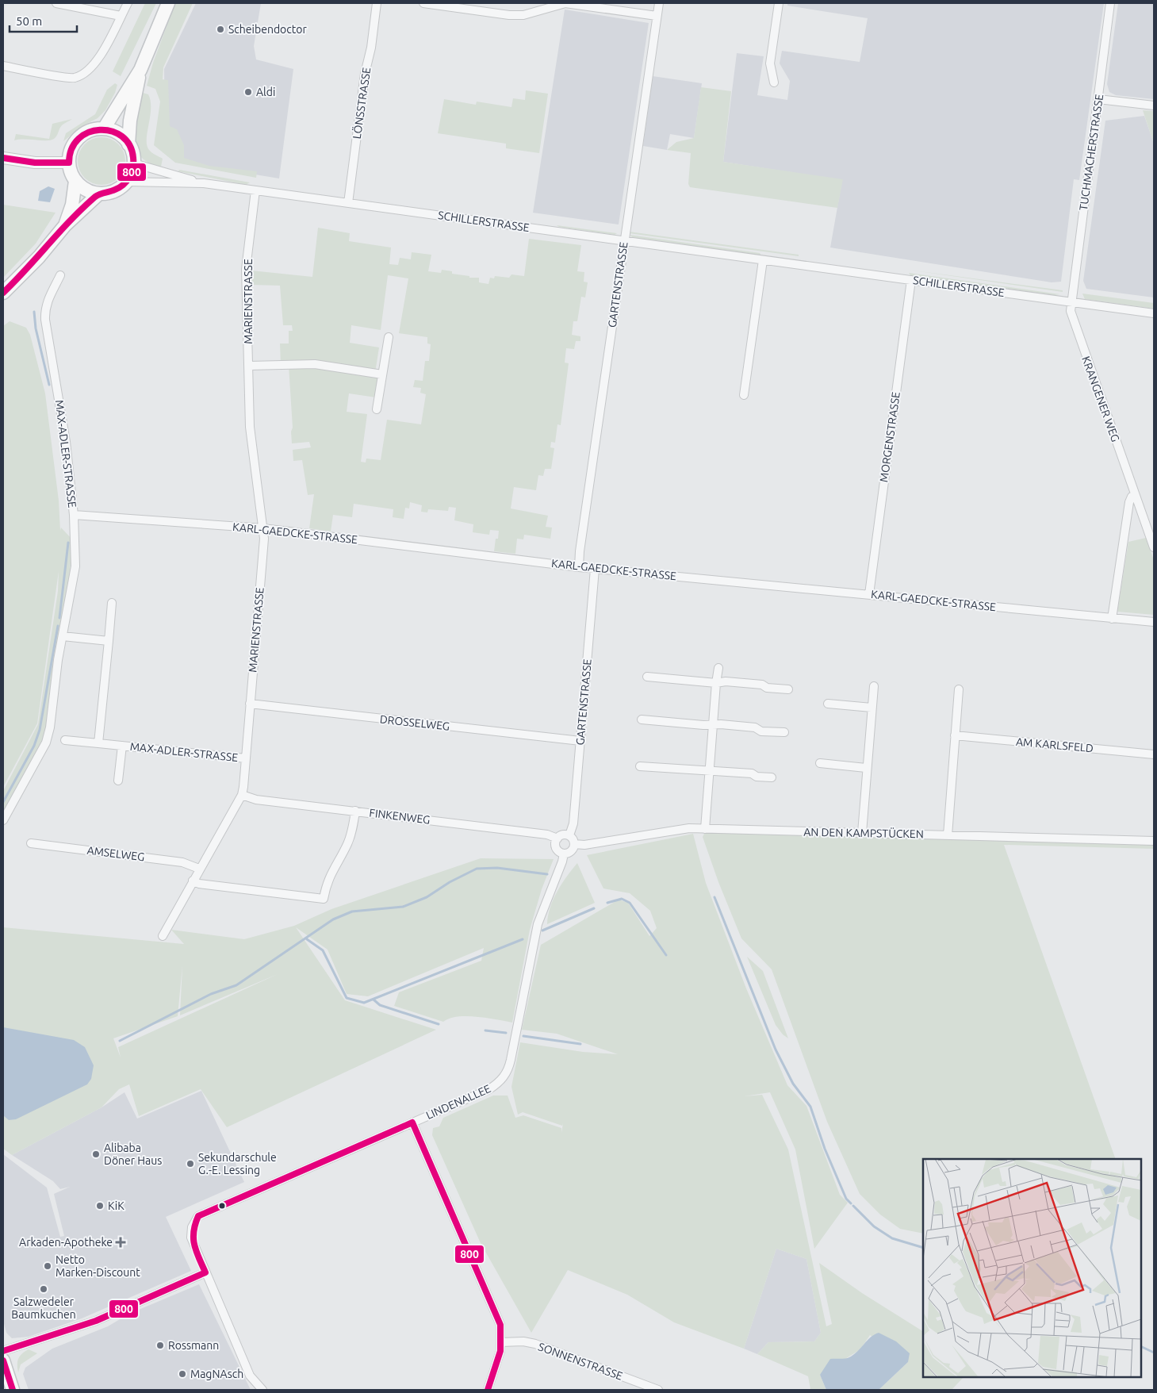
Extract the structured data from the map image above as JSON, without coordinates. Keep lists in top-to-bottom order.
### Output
{
  "streets": {
    "street": [
      "LÖNSSTRASSE",
      "TUCHMACHERSTRASSE",
      "SCHILLERSTRASSE",
      "GARTENSTRASSE",
      "MARIENSTRASSE",
      "KRANGENER WEG",
      "MORGENSTRASSE",
      "MAX-ADLER-STRASSE",
      "KARL-GAEDCKE-STRASSE",
      "DROSSELWEG",
      "AM KARLSFELD",
      "FINKENWEG",
      "AN DEN KAMPSTÜCKEN",
      "AMSELWEG",
      "LINDENALLEE",
      "SONNENSTRASSE"
    ]
  },
  "crossings": [
    ["LÖNSSTRASSE", "SCHILLERSTRASSE"],
    ["TUCHMACHERSTRASSE", "SCHILLERSTRASSE"],
    ["TUCHMACHERSTRASSE", "KRANGENER WEG"],
    ["SCHILLERSTRASSE", "GARTENSTRASSE"],
    ["SCHILLERSTRASSE", "MARIENSTRASSE"],
    ["SCHILLERSTRASSE", "KRANGENER WEG"],
    ["SCHILLERSTRASSE", "MORGENSTRASSE"],
    ["GARTENSTRASSE", "KARL-GAEDCKE-STRASSE"],
    ["GARTENSTRASSE", "DROSSELWEG"],
    ["GARTENSTRASSE", "FINKENWEG"],
    ["GARTENSTRASSE", "AN DEN KAMPSTÜCKEN"],
    ["GARTENSTRASSE", "LINDENALLEE"],
    ["MARIENSTRASSE", "MAX-ADLER-STRASSE"],
    ["MARIENSTRASSE", "KARL-GAEDCKE-STRASSE"],
    ["MARIENSTRASSE", "DROSSELWEG"],
    ["MARIENSTRASSE", "FINKENWEG"],
    ["MARIENSTRASSE", "AMSELWEG"],
    ["MORGENSTRASSE", "KARL-GAEDCKE-STRASSE"],
    ["MAX-ADLER-STRASSE", "KARL-GAEDCKE-STRASSE"],
    ["FINKENWEG", "AN DEN KAMPSTÜCKEN"],
    ["FINKENWEG", "LINDENALLEE"],
    ["AN DEN KAMPSTÜCKEN", "LINDENALLEE"]
  ],
  "places": {
    "other": [
      "Scheibendoctor",
      "Aldi",
      "Alibaba Döner Haus",
      "Sekundarschule G.-E. Lessing",
      "KiK",
      "Netto Marken-Discount",
      "Salzwedeler Baumkuchen",
      "Rossmann",
      "MagNAsch"
    ],
    "health": ["Arkaden-Apotheke"]
  },
  "lines": ["transit line 800"],
  "scale_bar": "50 m"
}
